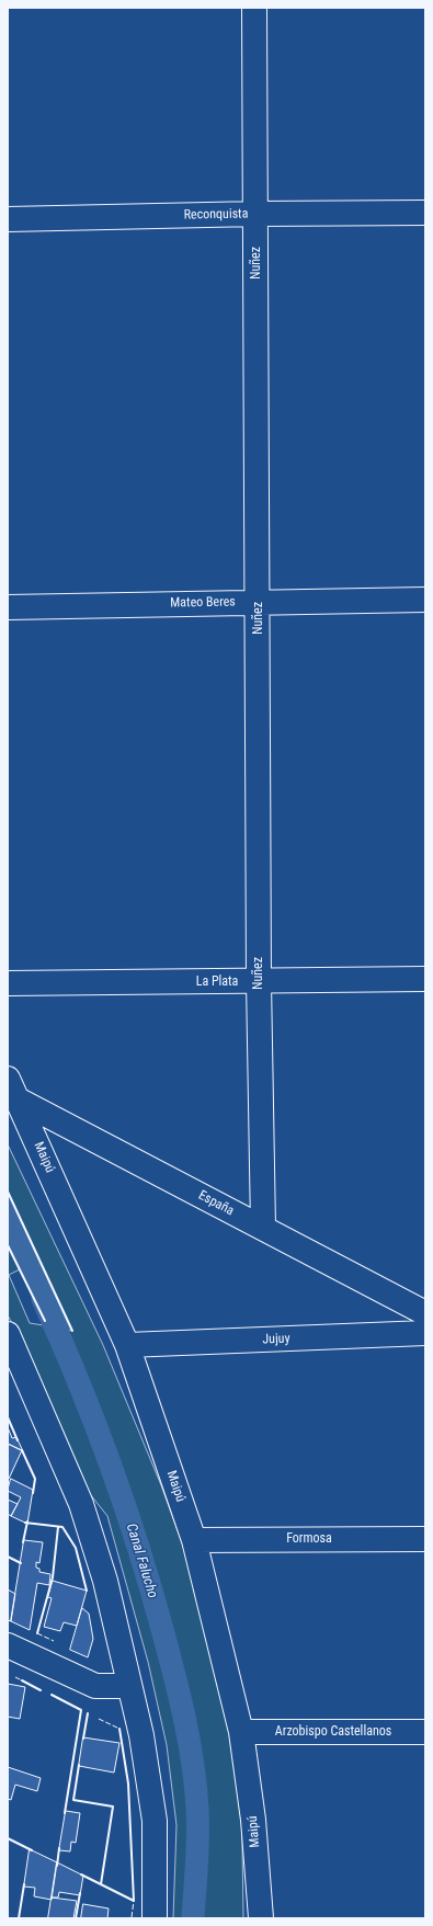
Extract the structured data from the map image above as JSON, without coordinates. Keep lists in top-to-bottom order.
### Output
{
  "streets": {
    "street": [
      "Reconquista",
      "Nuñez",
      "Mateo Beres",
      "La Plata",
      "Maipú",
      "España",
      "Jujuy",
      "Formosa",
      "Arzobispo Castellanos"
    ]
  },
  "crossings": [
    ["Reconquista", "Nuñez"],
    ["Nuñez", "Mateo Beres"],
    ["Nuñez", "La Plata"],
    ["Nuñez", "España"],
    ["Maipú", "España"],
    ["Maipú", "Jujuy"],
    ["Maipú", "Formosa"],
    ["Maipú", "Arzobispo Castellanos"]
  ],
  "water": ["Canal Falucho"]
}
